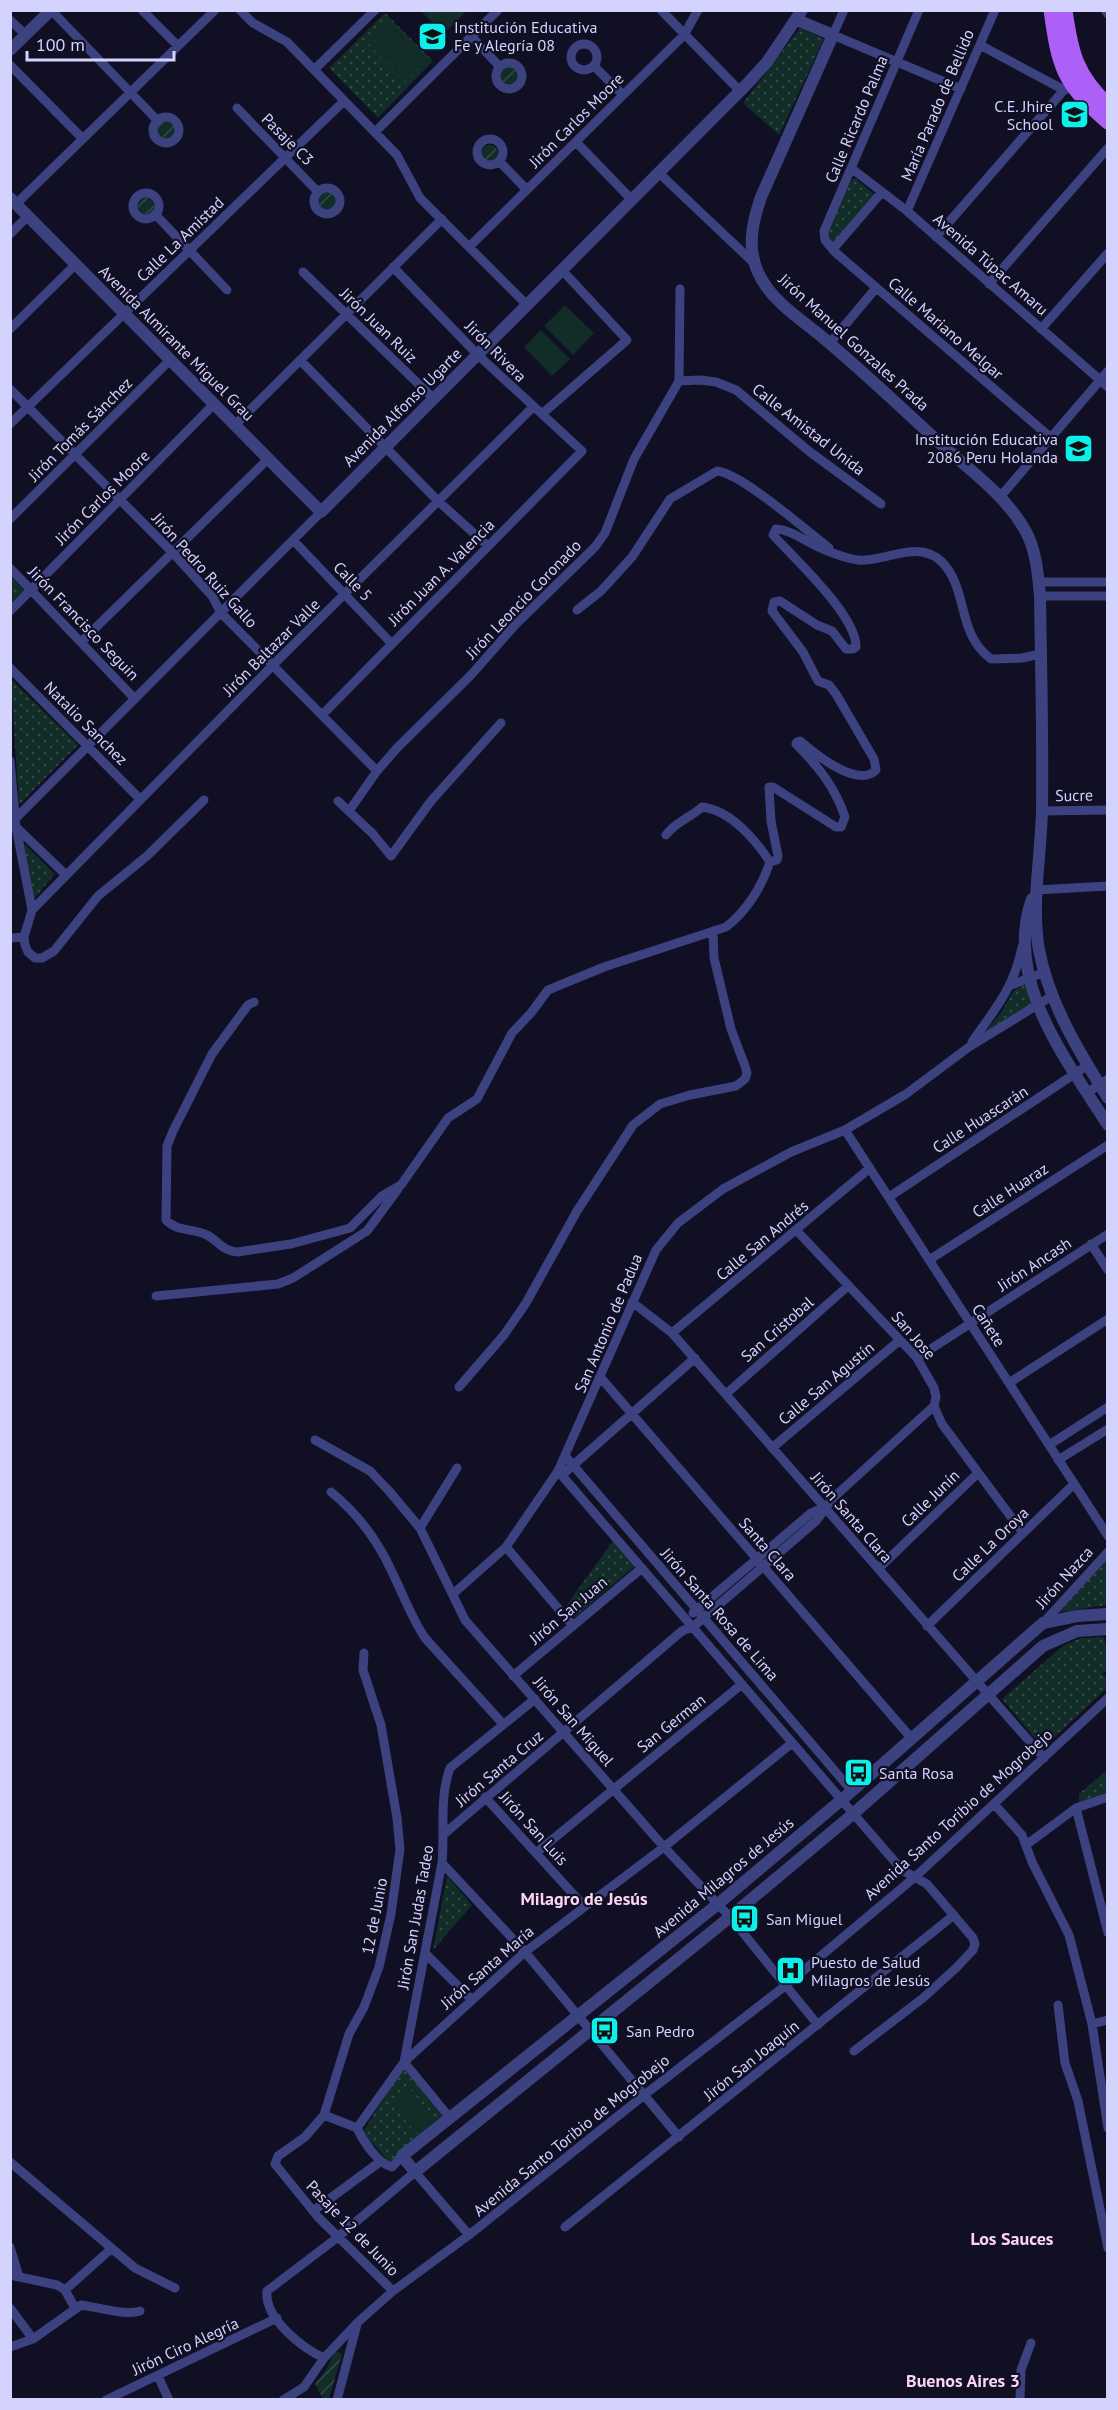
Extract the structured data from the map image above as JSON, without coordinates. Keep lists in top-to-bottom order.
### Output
{
  "streets": {
    "street": [
      "María Parado de Bellido",
      "Calle Ricardo Palma",
      "Jirón Carlos Moore",
      "Pasaje C3",
      "Calle La Amistad",
      "Avenida Túpac Amaru",
      "Jirón Juan Ruiz",
      "Calle Mariano Melgar",
      "Jirón Manuel Gonzales Prada",
      "Avenida Almirante Miguel Grau",
      "Jirón Rivera",
      "Avenida Alfonso Ugarte",
      "Jirón Tomás Sánchez",
      "Calle Amistad Unida",
      "Jirón Pedro Ruiz Gallo",
      "Jirón Juan A. Valencia",
      "Calle 5",
      "Jirón Leoncio Coronado",
      "Jirón Francisco Seguin",
      "Jirón Baltazar Valle",
      "Natalio Sanchez",
      "Sucre",
      "Calle Huascarán",
      "Calle Huaraz",
      "Calle San Andrés",
      "Jirón Ancash",
      "San Antonio de Padua",
      "Cañete",
      "San Cristobal",
      "San Jose",
      "Calle San Agustín",
      "Calle Junín",
      "Jirón Santa Clara",
      "Calle La Oroya",
      "Santa Clara",
      "Jirón Nazca",
      "Jirón San Juan",
      "Jirón Santa Rosa de Lima",
      "Jirón San Miguel",
      "San German",
      "Jirón Santa Cruz",
      "Avenida Santo Toribio de Mogrobejo",
      "Jirón San Luis",
      "Avenida Milagros de Jesús",
      "12 de Junio",
      "Jirón San Judas Tadeo",
      "Jirón Santa María",
      "Jirón San Joaquín",
      "Pasaje 12 de Junio",
      "Jirón Ciro Alegría"
    ]
  },
  "crossings": [
    ["María Parado de Bellido", "Avenida Túpac Amaru"],
    ["Calle Ricardo Palma", "Avenida Túpac Amaru"],
    ["Calle Ricardo Palma", "Calle Mariano Melgar"],
    ["Jirón Carlos Moore", "Avenida Almirante Miguel Grau"],
    ["Jirón Carlos Moore", "Jirón Pedro Ruiz Gallo"],
    ["Jirón Carlos Moore", "Jirón Francisco Seguin"],
    ["Pasaje C3", "Calle La Amistad"],
    ["Calle La Amistad", "Avenida Almirante Miguel Grau"],
    ["Calle La Amistad", "Jirón Pedro Ruiz Gallo"],
    ["Jirón Juan Ruiz", "Avenida Alfonso Ugarte"],
    ["Jirón Manuel Gonzales Prada", "Sucre"],
    ["Avenida Almirante Miguel Grau", "Avenida Alfonso Ugarte"],
    ["Avenida Almirante Miguel Grau", "Jirón Tomás Sánchez"],
    ["Jirón Rivera", "Avenida Alfonso Ugarte"],
    ["Jirón Rivera", "Jirón Juan A. Valencia"],
    ["Jirón Rivera", "Jirón Baltazar Valle"],
    ["Avenida Alfonso Ugarte", "Jirón Pedro Ruiz Gallo"],
    ["Avenida Alfonso Ugarte", "Calle 5"],
    ["Avenida Alfonso Ugarte", "Jirón Francisco Seguin"],
    ["Avenida Alfonso Ugarte", "Natalio Sanchez"],
    ["Jirón Tomás Sánchez", "Jirón Pedro Ruiz Gallo"],
    ["Calle Amistad Unida", "Jirón Leoncio Coronado"],
    ["Jirón Pedro Ruiz Gallo", "Jirón Juan A. Valencia"],
    ["Jirón Pedro Ruiz Gallo", "Jirón Leoncio Coronado"],
    ["Jirón Pedro Ruiz Gallo", "Jirón Baltazar Valle"],
    ["Jirón Juan A. Valencia", "Calle 5"],
    ["Calle 5", "Jirón Baltazar Valle"],
    ["Jirón Baltazar Valle", "Natalio Sanchez"],
    ["Calle Huascarán", "Cañete"],
    ["Calle Huaraz", "Cañete"],
    ["Calle San Andrés", "Cañete"],
    ["Calle San Andrés", "San Jose"],
    ["Calle San Andrés", "Jirón Santa Clara"],
    ["Jirón Ancash", "Cañete"],
    ["Jirón Ancash", "San Jose"],
    ["San Antonio de Padua", "Cañete"],
    ["San Antonio de Padua", "Jirón Santa Clara"],
    ["San Antonio de Padua", "Santa Clara"],
    ["San Antonio de Padua", "Jirón Santa Rosa de Lima"],
    ["San Antonio de Padua", "Jirón San Miguel"],
    ["Cañete", "Calle La Oroya"],
    ["San Cristobal", "San Jose"],
    ["San Cristobal", "Jirón Santa Clara"],
    ["San Jose", "Calle San Agustín"],
    ["San Jose", "Calle Junín"],
    ["San Jose", "Calle La Oroya"],
    ["San Jose", "Jirón Santa Cruz"],
    ["Calle San Agustín", "Jirón Santa Clara"],
    ["Calle Junín", "Jirón Santa Clara"],
    ["Jirón Santa Clara", "Calle La Oroya"],
    ["Jirón Santa Clara", "Jirón Santa Cruz"],
    ["Jirón Santa Clara", "Avenida Santo Toribio de Mogrobejo"],
    ["Jirón Santa Clara", "Avenida Milagros de Jesús"],
    ["Santa Clara", "Jirón Santa Cruz"],
    ["Santa Clara", "Avenida Milagros de Jesús"],
    ["Jirón Nazca", "Avenida Milagros de Jesús"],
    ["Jirón San Juan", "Jirón Santa Rosa de Lima"],
    ["Jirón San Juan", "Jirón San Miguel"],
    ["Jirón Santa Rosa de Lima", "San German"],
    ["Jirón Santa Rosa de Lima", "Jirón Santa Cruz"],
    ["Jirón Santa Rosa de Lima", "Avenida Santo Toribio de Mogrobejo"],
    ["Jirón Santa Rosa de Lima", "Avenida Milagros de Jesús"],
    ["Jirón Santa Rosa de Lima", "Jirón Santa María"],
    ["Jirón Santa Rosa de Lima", "Jirón San Joaquín"],
    ["Jirón San Miguel", "San German"],
    ["Jirón San Miguel", "Jirón Santa Cruz"],
    ["Jirón San Miguel", "Avenida Santo Toribio de Mogrobejo"],
    ["Jirón San Miguel", "Avenida Milagros de Jesús"],
    ["Jirón San Miguel", "Jirón San Judas Tadeo"],
    ["Jirón San Miguel", "Jirón Santa María"],
    ["Jirón San Miguel", "Jirón San Joaquín"],
    ["San German", "Jirón San Luis"],
    ["Jirón Santa Cruz", "Jirón San Luis"],
    ["Jirón Santa Cruz", "Jirón San Judas Tadeo"],
    ["Avenida Santo Toribio de Mogrobejo", "Pasaje 12 de Junio"],
    ["Jirón San Luis", "Jirón Santa María"],
    ["12 de Junio", "Pasaje 12 de Junio"],
    ["Jirón San Judas Tadeo", "Jirón Santa María"]
  ],
  "districts": ["Milagro de Jesús", "Los Sauces", "Buenos Aires 3"],
  "places": {
    "school or university": ["Institución Educativa Fe y Alegría 08", "C.E. Jhire School", "Institución Educativa 2086 Peru Holanda"],
    "bus stop": ["Santa Rosa", "San Miguel", "San Pedro"],
    "hospital": ["Puesto de Salud Milagros de Jesús"]
  },
  "scale_bar": "100 m"
}
